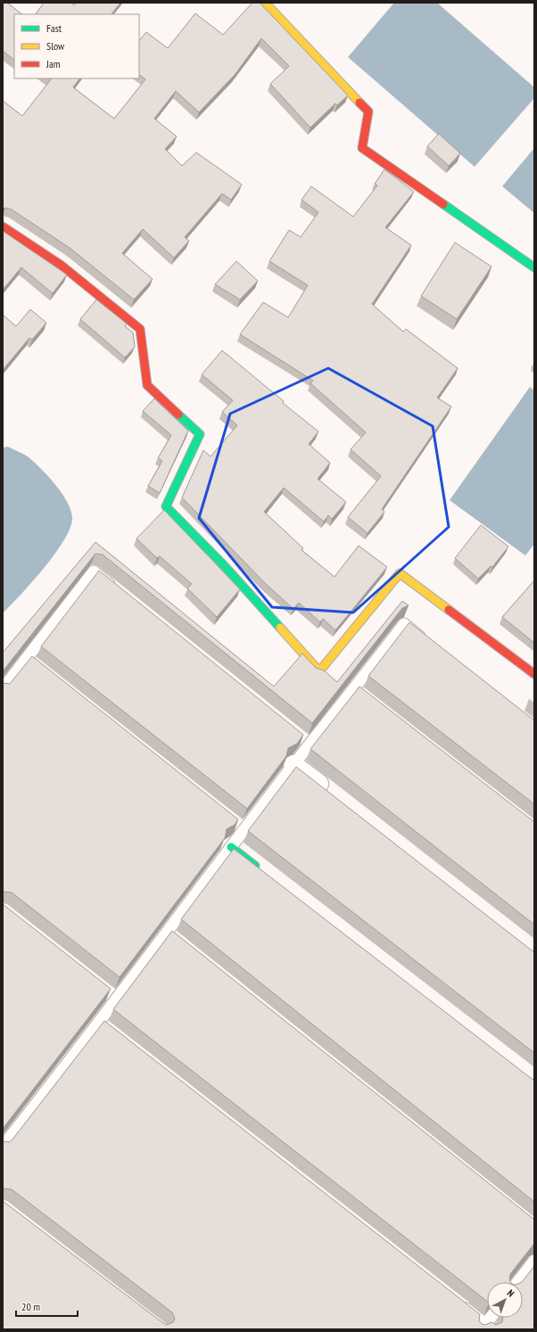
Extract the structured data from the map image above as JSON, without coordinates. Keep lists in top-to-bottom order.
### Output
{
  "legend": ["Fast", "Slow", "Jam"],
  "scale_bar": "20 m",
  "north": "top right"
}
